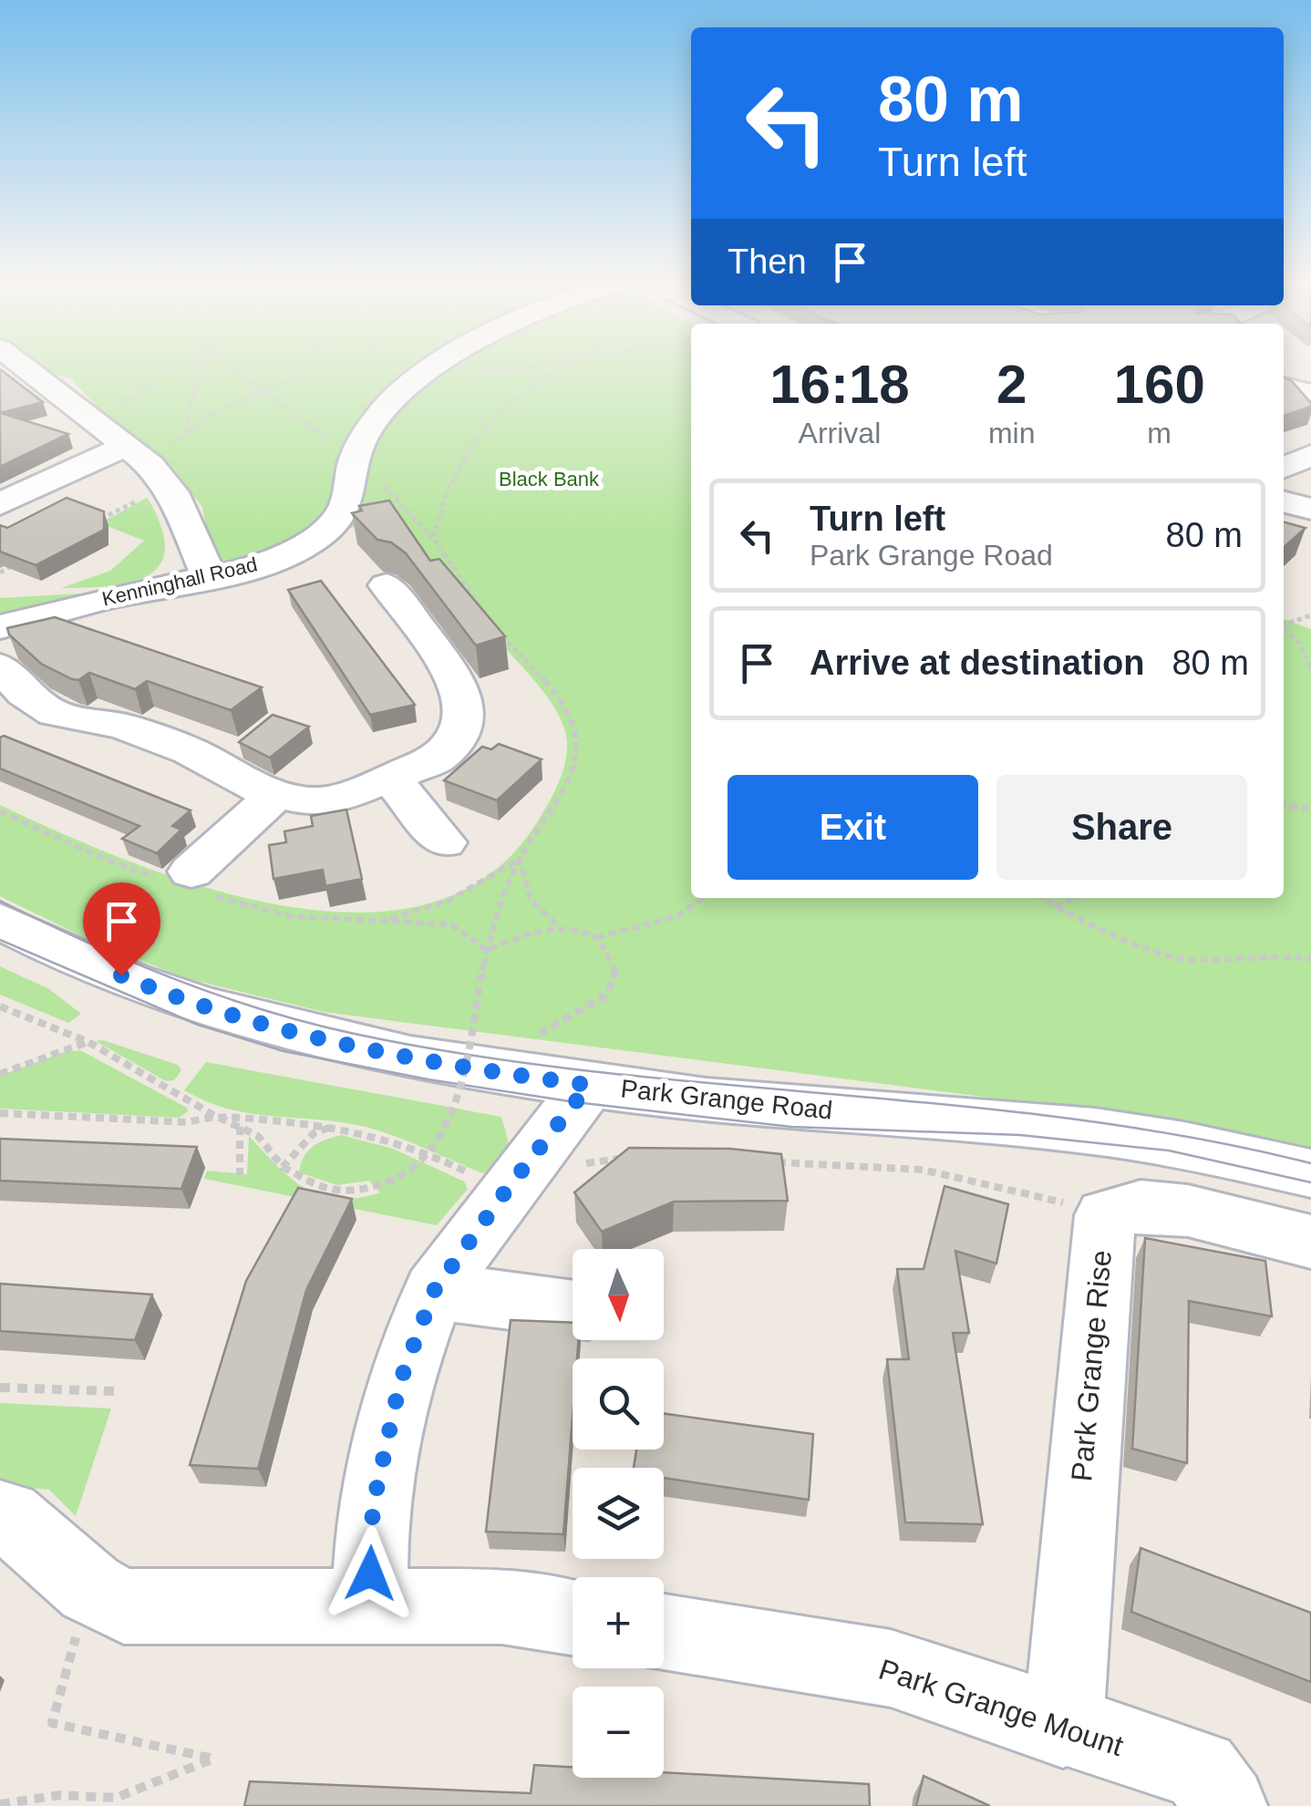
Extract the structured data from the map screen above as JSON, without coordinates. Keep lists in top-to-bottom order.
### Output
{
  "streets": {
    "street": [
      "Kenninghall Road",
      "Park Grange Road",
      "Park Grange Rise",
      "Park Grange Mount"
    ]
  },
  "crossings": [
    ["Park Grange Rise", "Park Grange Mount"]
  ],
  "parks": ["Black Bank"],
  "north": "bottom",
  "page": {
    "turn": ["80 m", "Turn left"],
    "then": "Then",
    "eta": [
      "16:18",
      "Arrival",
      "2",
      "min",
      "160",
      "m"
    ],
    "list": [
      {
        "name": "Turn left",
        "note": "Park Grange Road",
        "value": "80 m"
      },
      {
        "name": "Arrive at destination",
        "value": "80 m"
      }
    ],
    "buttons": ["Exit", "Share"],
    "map_buttons": ["+", "−"]
  }
}
